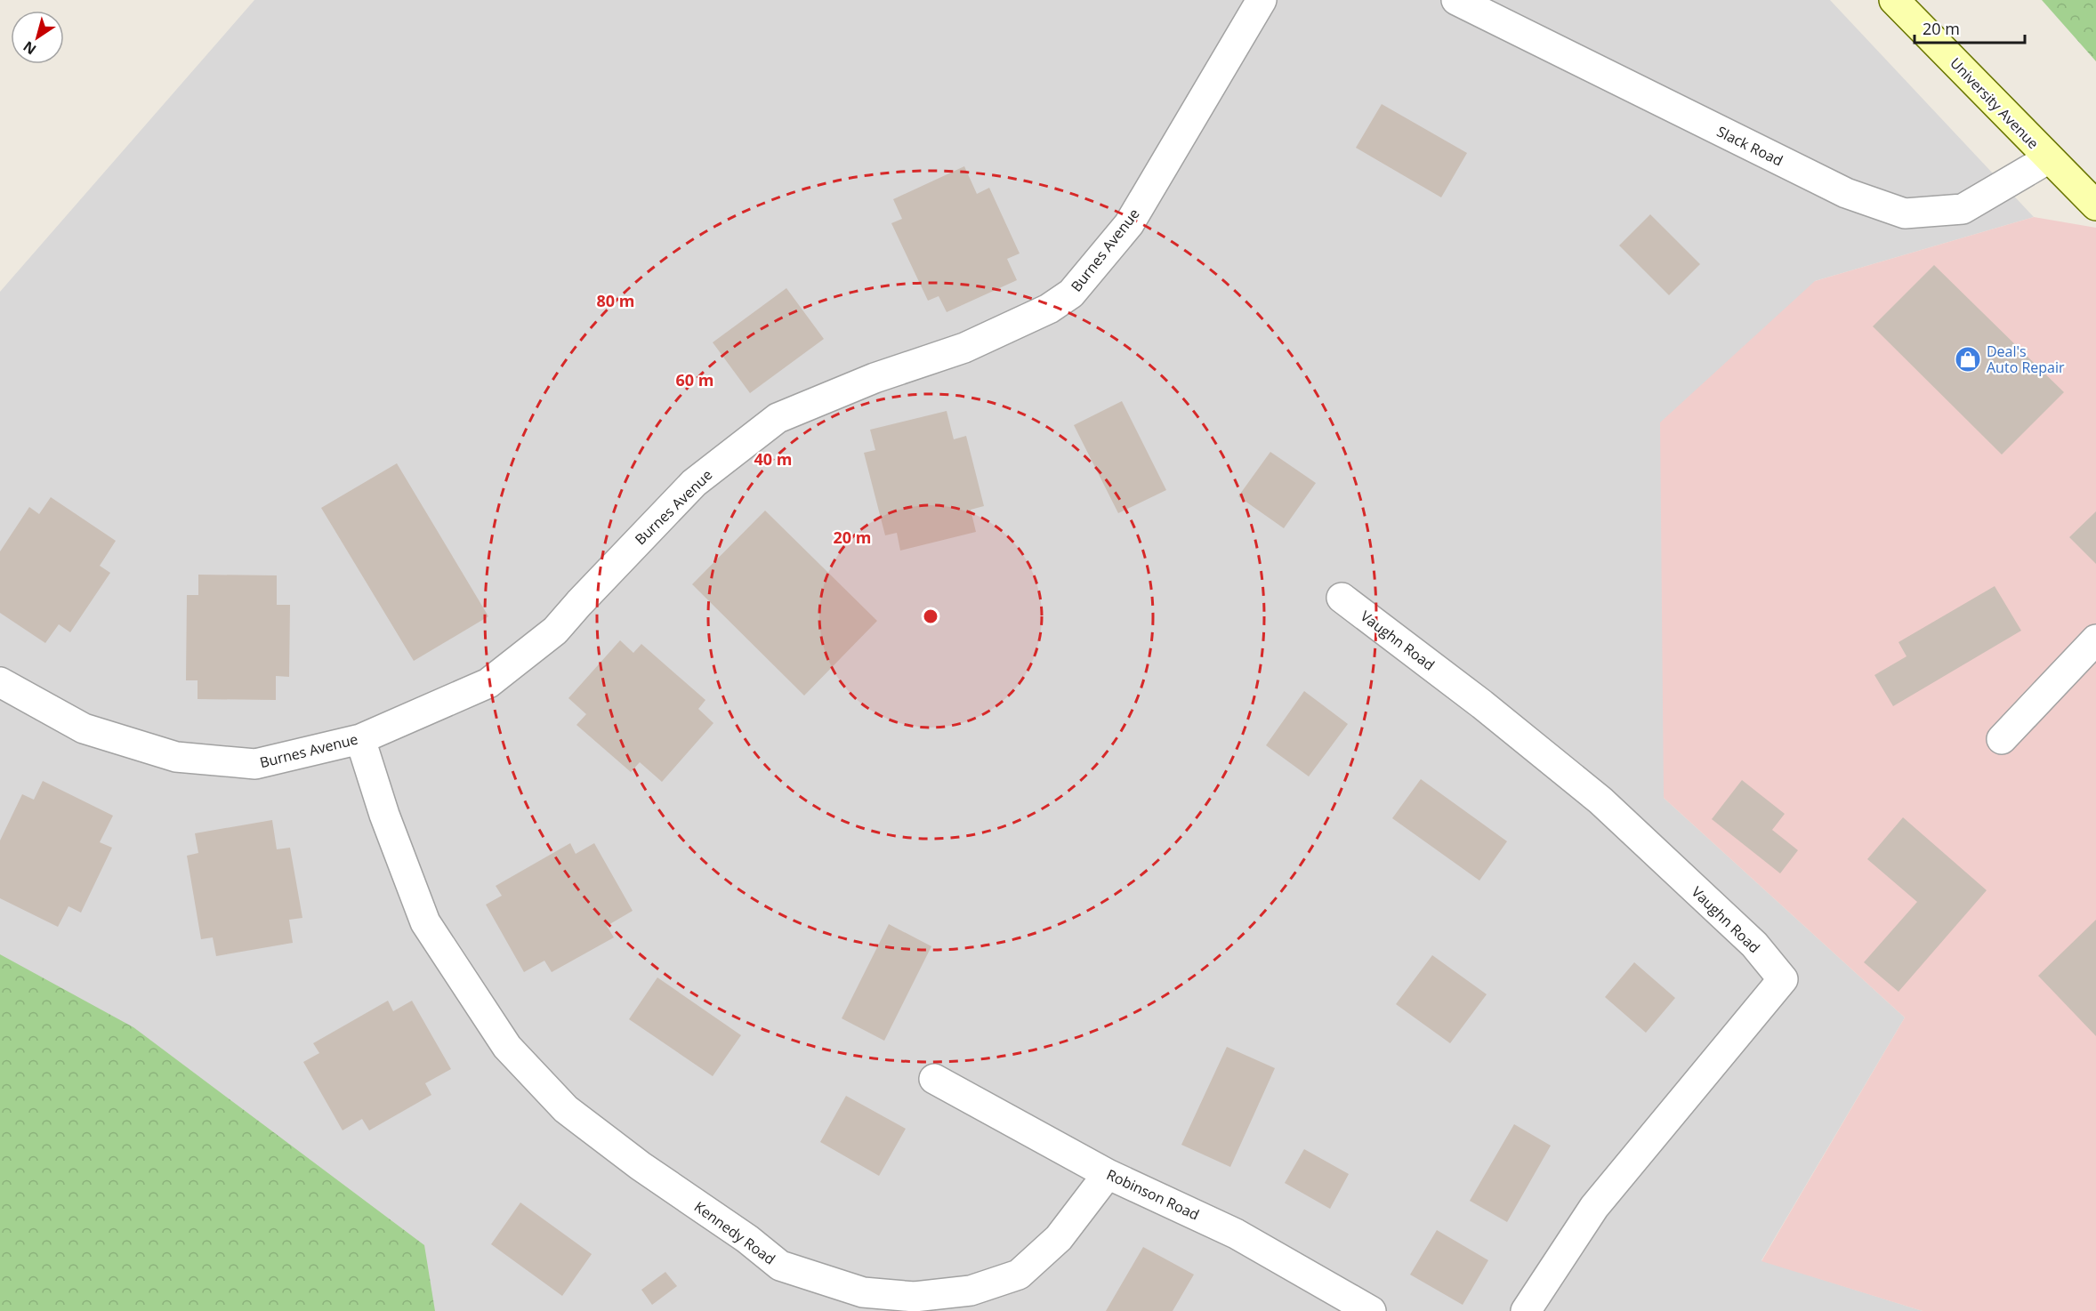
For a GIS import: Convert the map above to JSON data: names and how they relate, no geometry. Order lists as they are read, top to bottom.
{
  "streets": {
    "main road": ["University Avenue"],
    "street": [
      "Slack Road",
      "Burnes Avenue",
      "Vaughn Road",
      "Robinson Road",
      "Kennedy Road"
    ]
  },
  "crossings": [
    ["University Avenue", "Slack Road"],
    ["Burnes Avenue", "Kennedy Road"],
    ["Robinson Road", "Kennedy Road"]
  ],
  "places": {
    "shop": ["Deal's Auto Repair"]
  },
  "scale_bar": "20 m",
  "north": "bottom left",
  "rings": [
    "80 m",
    "60 m",
    "40 m",
    "20 m"
  ]
}
